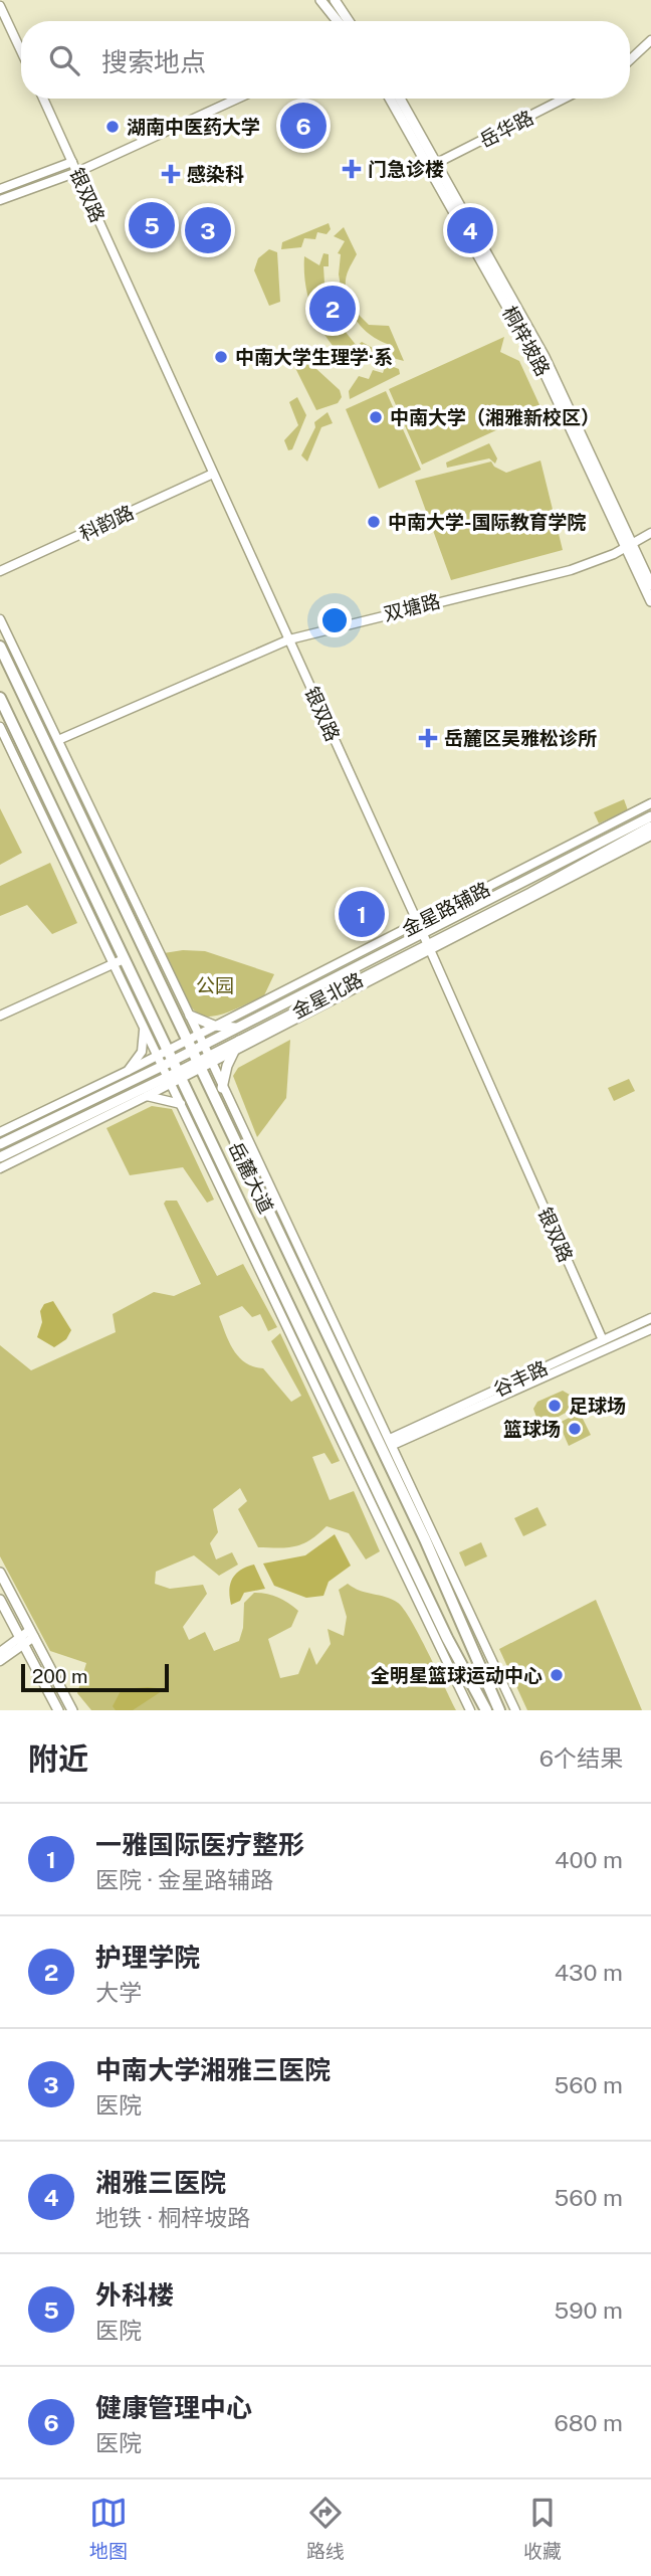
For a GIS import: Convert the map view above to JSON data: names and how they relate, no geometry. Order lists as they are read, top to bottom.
{
  "streets": {
    "highway": ["岳麓大道"],
    "main road": ["桐梓坡路", "金星北路"],
    "street": [
      "岳华路",
      "银双路",
      "科韵路",
      "双塘路",
      "金星路辅路",
      "谷丰路"
    ]
  },
  "crossings": [
    ["岳华路", "桐梓坡路"],
    ["银双路", "科韵路"],
    ["银双路", "双塘路"],
    ["银双路", "金星路辅路"],
    ["银双路", "金星北路"],
    ["银双路", "谷丰路"],
    ["桐梓坡路", "双塘路"],
    ["金星路辅路", "金星北路"],
    ["金星路辅路", "岳麓大道"],
    ["金星北路", "岳麓大道"]
  ],
  "parks": ["公园"],
  "places": {
    "other": [
      "湖南中医药大学",
      "中南大学生理学·系",
      "中南大学（湘雅新校区）",
      "中南大学-国际教育学院",
      "足球场",
      "篮球场",
      "全明星篮球运动中心"
    ],
    "health": ["门急诊楼", "感染科", "岳麓区吴雅松诊所"]
  },
  "scale_bar": "200 m",
  "page": {
    "search": "搜索地点",
    "pins": [
      "6",
      "5",
      "3",
      "4",
      "2",
      "1"
    ],
    "scale": "200 m",
    "heading": ["附近", "6个结果"],
    "list": [
      {
        "mark": "1",
        "name": "一雅国际医疗整形",
        "note": "医院 · 金星路辅路",
        "value": "400 m"
      },
      {
        "mark": "2",
        "name": "护理学院",
        "note": "大学",
        "value": "430 m"
      },
      {
        "mark": "3",
        "name": "中南大学湘雅三医院",
        "note": "医院",
        "value": "560 m"
      },
      {
        "mark": "4",
        "name": "湘雅三医院",
        "note": "地铁 · 桐梓坡路",
        "value": "560 m"
      },
      {
        "mark": "5",
        "name": "外科楼",
        "note": "医院",
        "value": "590 m"
      },
      {
        "mark": "6",
        "name": "健康管理中心",
        "note": "医院",
        "value": "680 m"
      }
    ],
    "nav": ["地图", "路线", "收藏"]
  }
}
